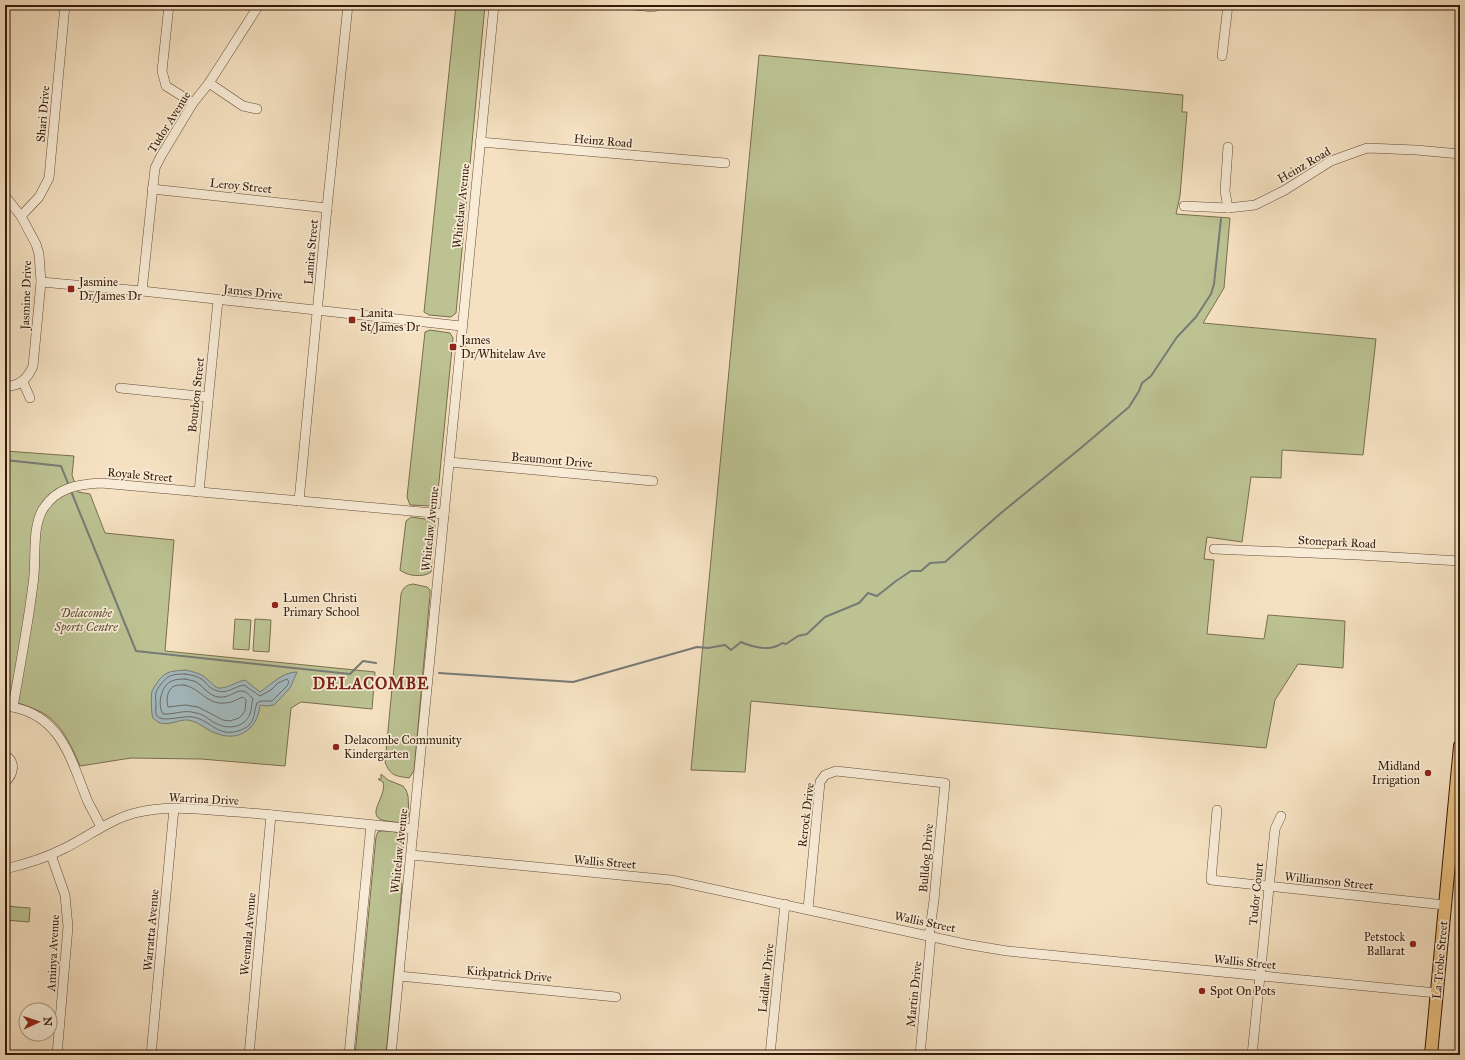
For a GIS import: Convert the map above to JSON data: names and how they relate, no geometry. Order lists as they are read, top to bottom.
{
  "streets": {
    "main road": ["La Trobe Street"],
    "street": [
      "Shari Drive",
      "Tudor Avenue",
      "Heinz Road",
      "Leroy Street",
      "Whitelaw Avenue",
      "Lanita Street",
      "James Drive",
      "Jasmine Drive",
      "Bourbon Street",
      "Beaumont Drive",
      "Royale Street",
      "Stonepark Road",
      "Warrina Drive",
      "Rerock Drive",
      "Bulldog Drive",
      "Wallis Street",
      "Williamson Street",
      "Tudor Court",
      "Warratta Avenue",
      "Weemala Avenue",
      "Aminya Avenue",
      "Kirkpatrick Drive",
      "Laidlaw Drive",
      "Martin Drive"
    ]
  },
  "crossings": [
    ["Shari Drive", "Jasmine Drive"],
    ["Tudor Avenue", "Leroy Street"],
    ["Tudor Avenue", "James Drive"],
    ["Heinz Road", "Whitelaw Avenue"],
    ["Leroy Street", "Lanita Street"],
    ["Whitelaw Avenue", "James Drive"],
    ["Whitelaw Avenue", "Beaumont Drive"],
    ["Whitelaw Avenue", "Royale Street"],
    ["Whitelaw Avenue", "Warrina Drive"],
    ["Whitelaw Avenue", "Wallis Street"],
    ["Whitelaw Avenue", "Kirkpatrick Drive"],
    ["Lanita Street", "James Drive"],
    ["Lanita Street", "Royale Street"],
    ["James Drive", "Jasmine Drive"],
    ["James Drive", "Bourbon Street"],
    ["Bourbon Street", "Royale Street"],
    ["Warrina Drive", "Warratta Avenue"],
    ["Warrina Drive", "Weemala Avenue"],
    ["Warrina Drive", "Aminya Avenue"],
    ["Rerock Drive", "Bulldog Drive"],
    ["Rerock Drive", "Wallis Street"],
    ["Bulldog Drive", "Wallis Street"],
    ["Bulldog Drive", "Martin Drive"],
    ["Wallis Street", "Tudor Court"],
    ["Wallis Street", "La Trobe Street"],
    ["Wallis Street", "Laidlaw Drive"],
    ["Wallis Street", "Martin Drive"],
    ["Williamson Street", "Tudor Court"],
    ["Williamson Street", "La Trobe Street"]
  ],
  "districts": ["DELACOMBE"],
  "parks": ["Delacombe Sports Centre"],
  "places": {
    "transit": ["Jasmine Dr/James Dr", "Lanita St/James Dr", "James Dr/Whitelaw Ave"],
    "other": [
      "Lumen Christi Primary School",
      "Delacombe Community Kindergarten",
      "Midland Irrigation",
      "Petstock Ballarat",
      "Spot On Pots"
    ]
  },
  "north": "right"
}
